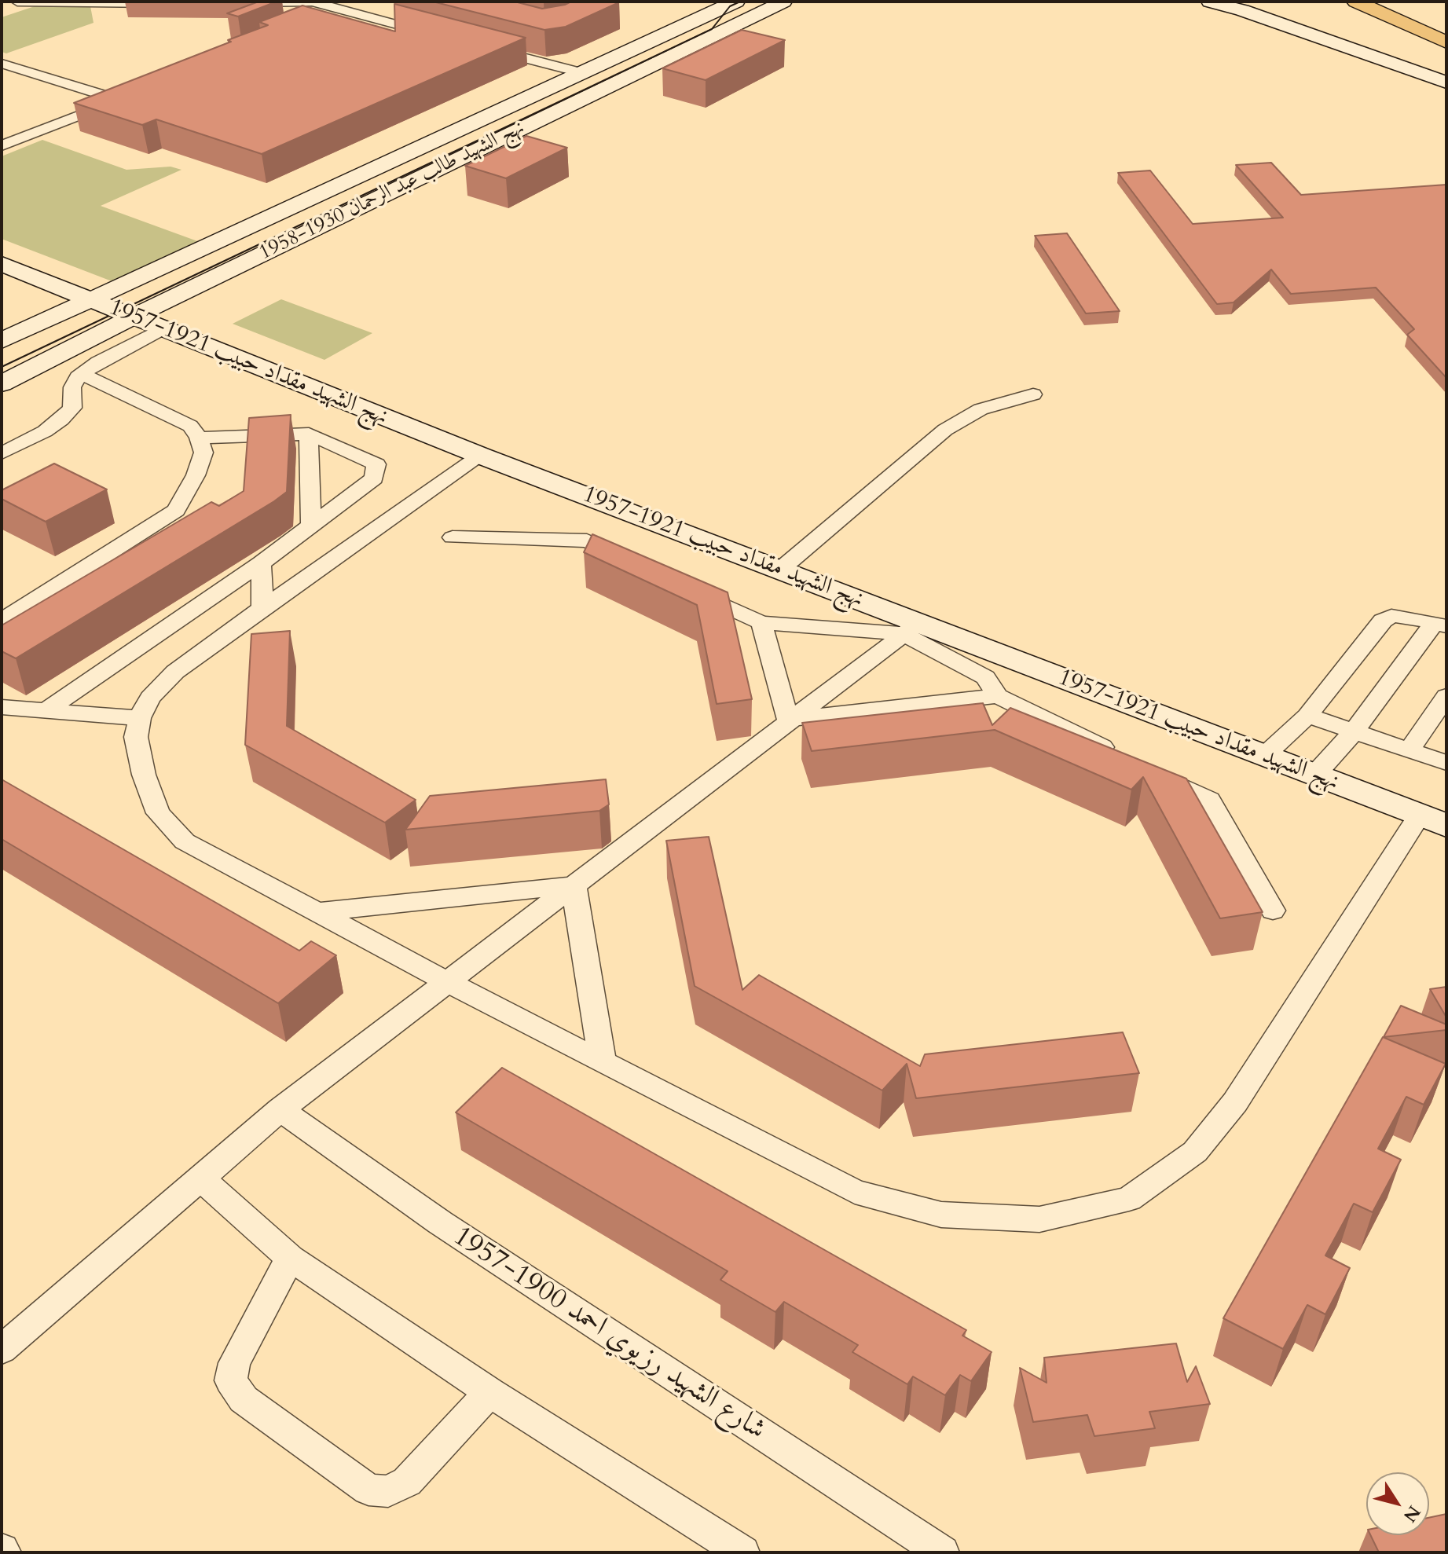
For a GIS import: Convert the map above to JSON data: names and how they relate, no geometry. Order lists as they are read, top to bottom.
{
  "streets": {
    "main road": ["نهج الشهيد طالب عبد الرحمان 1930-1958", "نهج الشهيد مقداد حبيب 1921-1957"],
    "street": ["شارع الشهيد رزيوي احمد 1900-1957"]
  },
  "crossings": [
    ["نهج الشهيد طالب عبد الرحمان 1930-1958", "نهج الشهيد مقداد حبيب 1921-1957"]
  ],
  "north": "bottom right"
}
